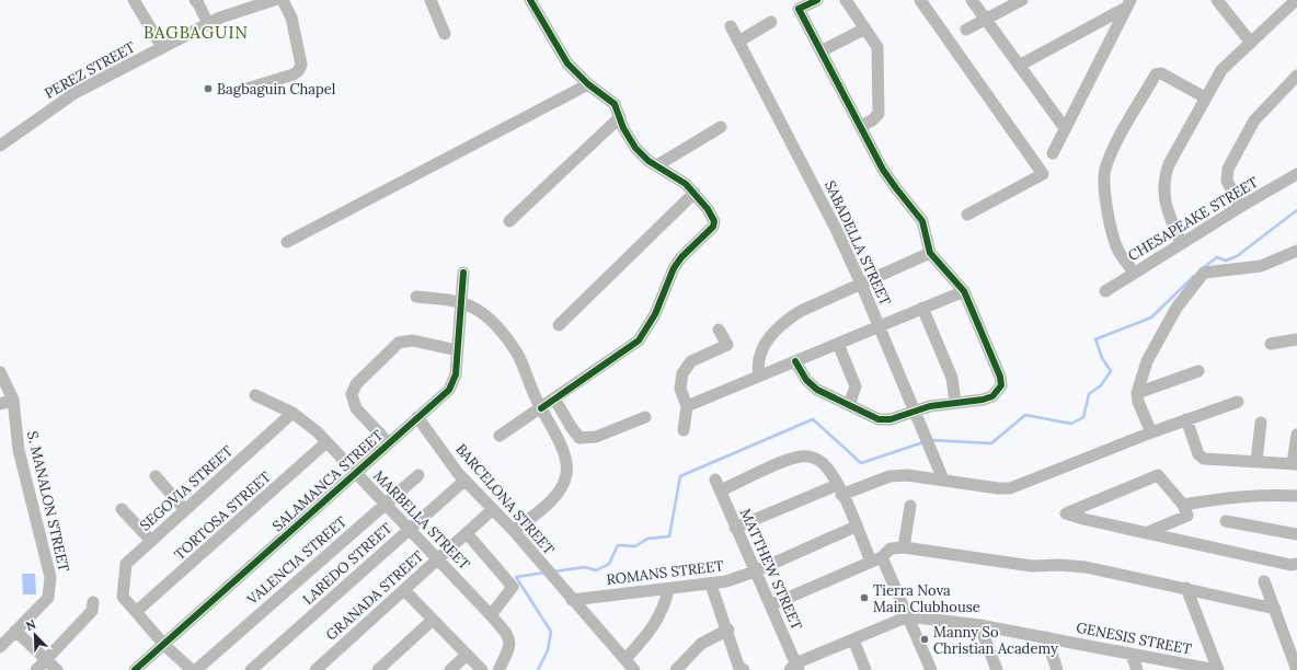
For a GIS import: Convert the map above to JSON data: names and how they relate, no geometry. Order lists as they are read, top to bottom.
{
  "streets": {
    "street": [
      "PEREZ STREET",
      "CHESAPEAKE STREET",
      "SABADELLA STREET",
      "SALAMANCA STREET",
      "SEGOVIA STREET",
      "BARCELONA STREET",
      "S. MANALON STREET",
      "TORTOSA STREET",
      "MARBELLA STREET",
      "VALENCIA STREET",
      "LAREDO STREET",
      "MATTHEW STREET",
      "ROMANS STREET",
      "GRANADA STREET",
      "GENESIS STREET"
    ]
  },
  "crossings": [
    ["SALAMANCA STREET", "BARCELONA STREET"],
    ["SALAMANCA STREET", "MARBELLA STREET"],
    ["SEGOVIA STREET", "TORTOSA STREET"],
    ["SEGOVIA STREET", "MARBELLA STREET"],
    ["BARCELONA STREET", "LAREDO STREET"],
    ["BARCELONA STREET", "ROMANS STREET"],
    ["BARCELONA STREET", "GRANADA STREET"],
    ["TORTOSA STREET", "MARBELLA STREET"],
    ["MARBELLA STREET", "VALENCIA STREET"],
    ["MARBELLA STREET", "LAREDO STREET"],
    ["MARBELLA STREET", "GRANADA STREET"],
    ["MATTHEW STREET", "ROMANS STREET"]
  ],
  "districts": ["BAGBAGUIN"],
  "places": ["Bagbaguin Chapel", "Tierra Nova Main Clubhouse", "Manny So Christian Academy"],
  "north": "top left"
}
